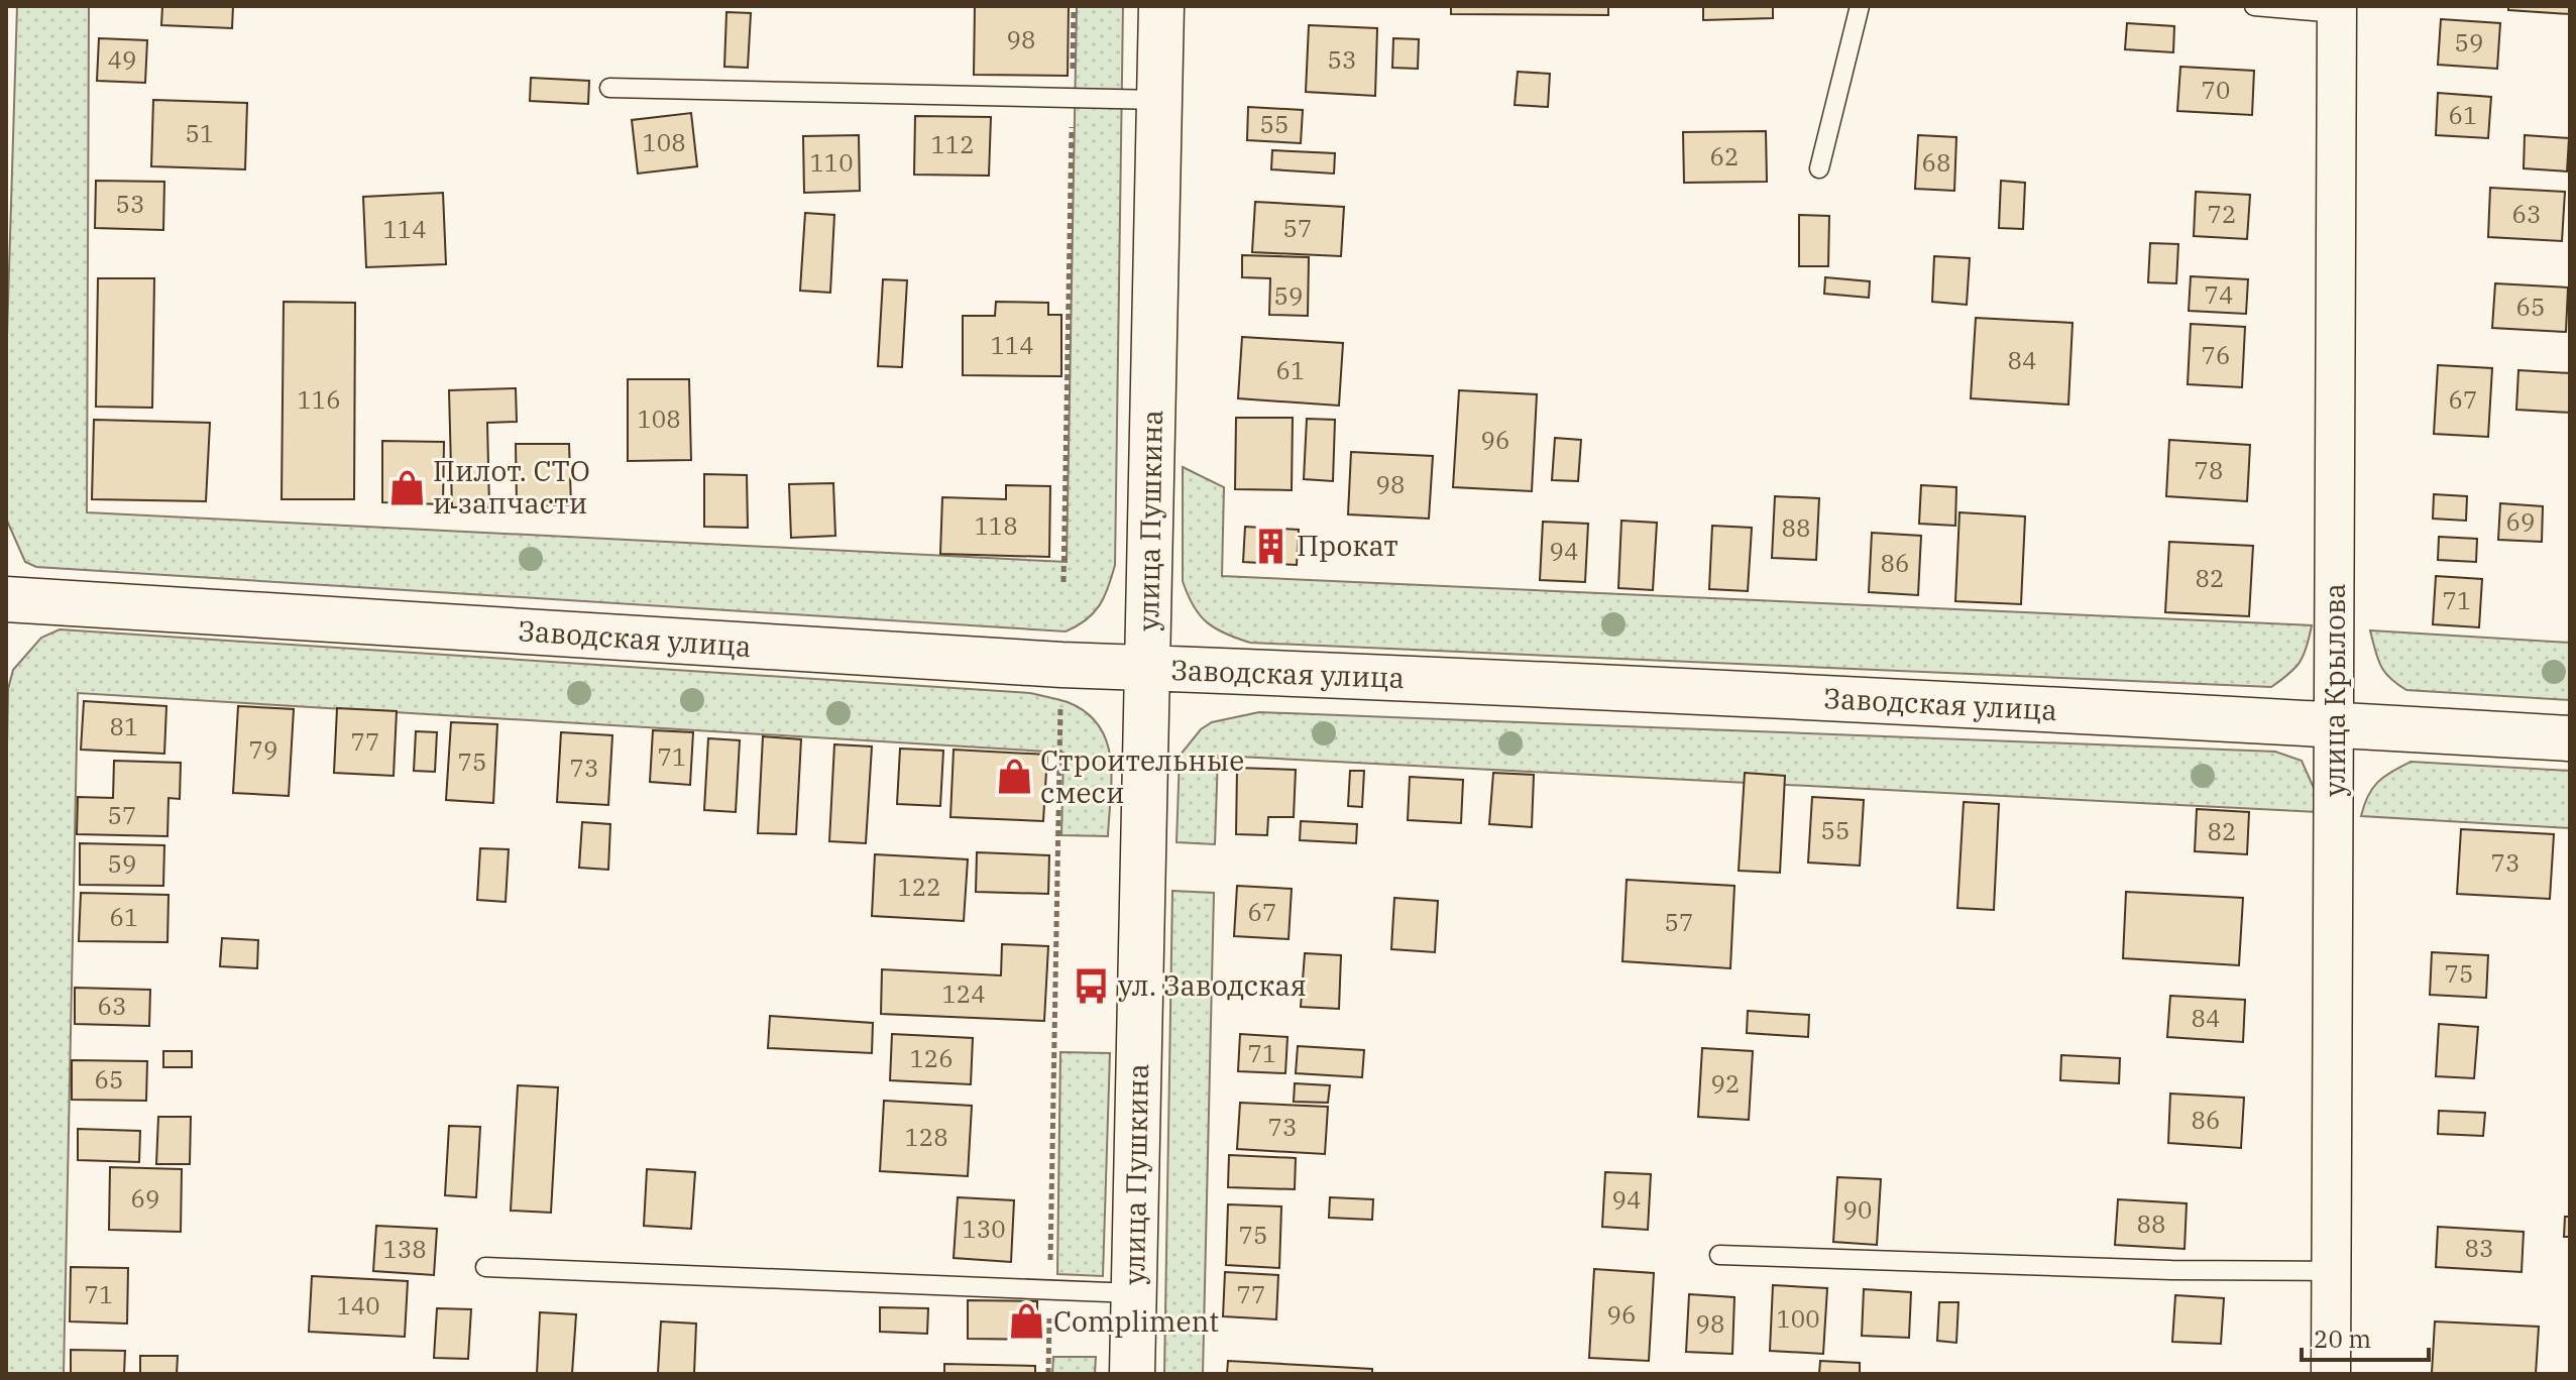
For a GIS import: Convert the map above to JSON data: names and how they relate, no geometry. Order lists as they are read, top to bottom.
{
  "streets": {
    "main road": ["улица Пушкина", "Заводская улица"],
    "street": ["улица Крылова"]
  },
  "crossings": [
    ["улица Пушкина", "Заводская улица"],
    ["Заводская улица", "улица Крылова"]
  ],
  "places": {
    "shop": ["Пилот. СТО и запчасти", "Строительные смеси", "Compliment"],
    "building": ["Прокат"],
    "bus stop": ["ул. Заводская"]
  },
  "house_numbers": [
    "98",
    "59",
    "49",
    "53",
    "70",
    "61",
    "55",
    "51",
    "108",
    "112",
    "62",
    "110",
    "68",
    "53",
    "72",
    "63",
    "57",
    "114",
    "74",
    "59",
    "65",
    "114",
    "76",
    "84",
    "61",
    "116",
    "67",
    "108",
    "96",
    "78",
    "98",
    "69",
    "118",
    "88",
    "94",
    "86",
    "82",
    "71",
    "81",
    "77",
    "79",
    "71",
    "75",
    "73",
    "57",
    "55",
    "82",
    "73",
    "59",
    "122",
    "67",
    "61",
    "57",
    "75",
    "124",
    "63",
    "84",
    "71",
    "126",
    "65",
    "92",
    "86",
    "73",
    "128",
    "69",
    "94",
    "90",
    "88",
    "130",
    "75",
    "83",
    "138",
    "71",
    "77",
    "140",
    "96",
    "100",
    "98"
  ],
  "scale_bar": "20 m"
}
